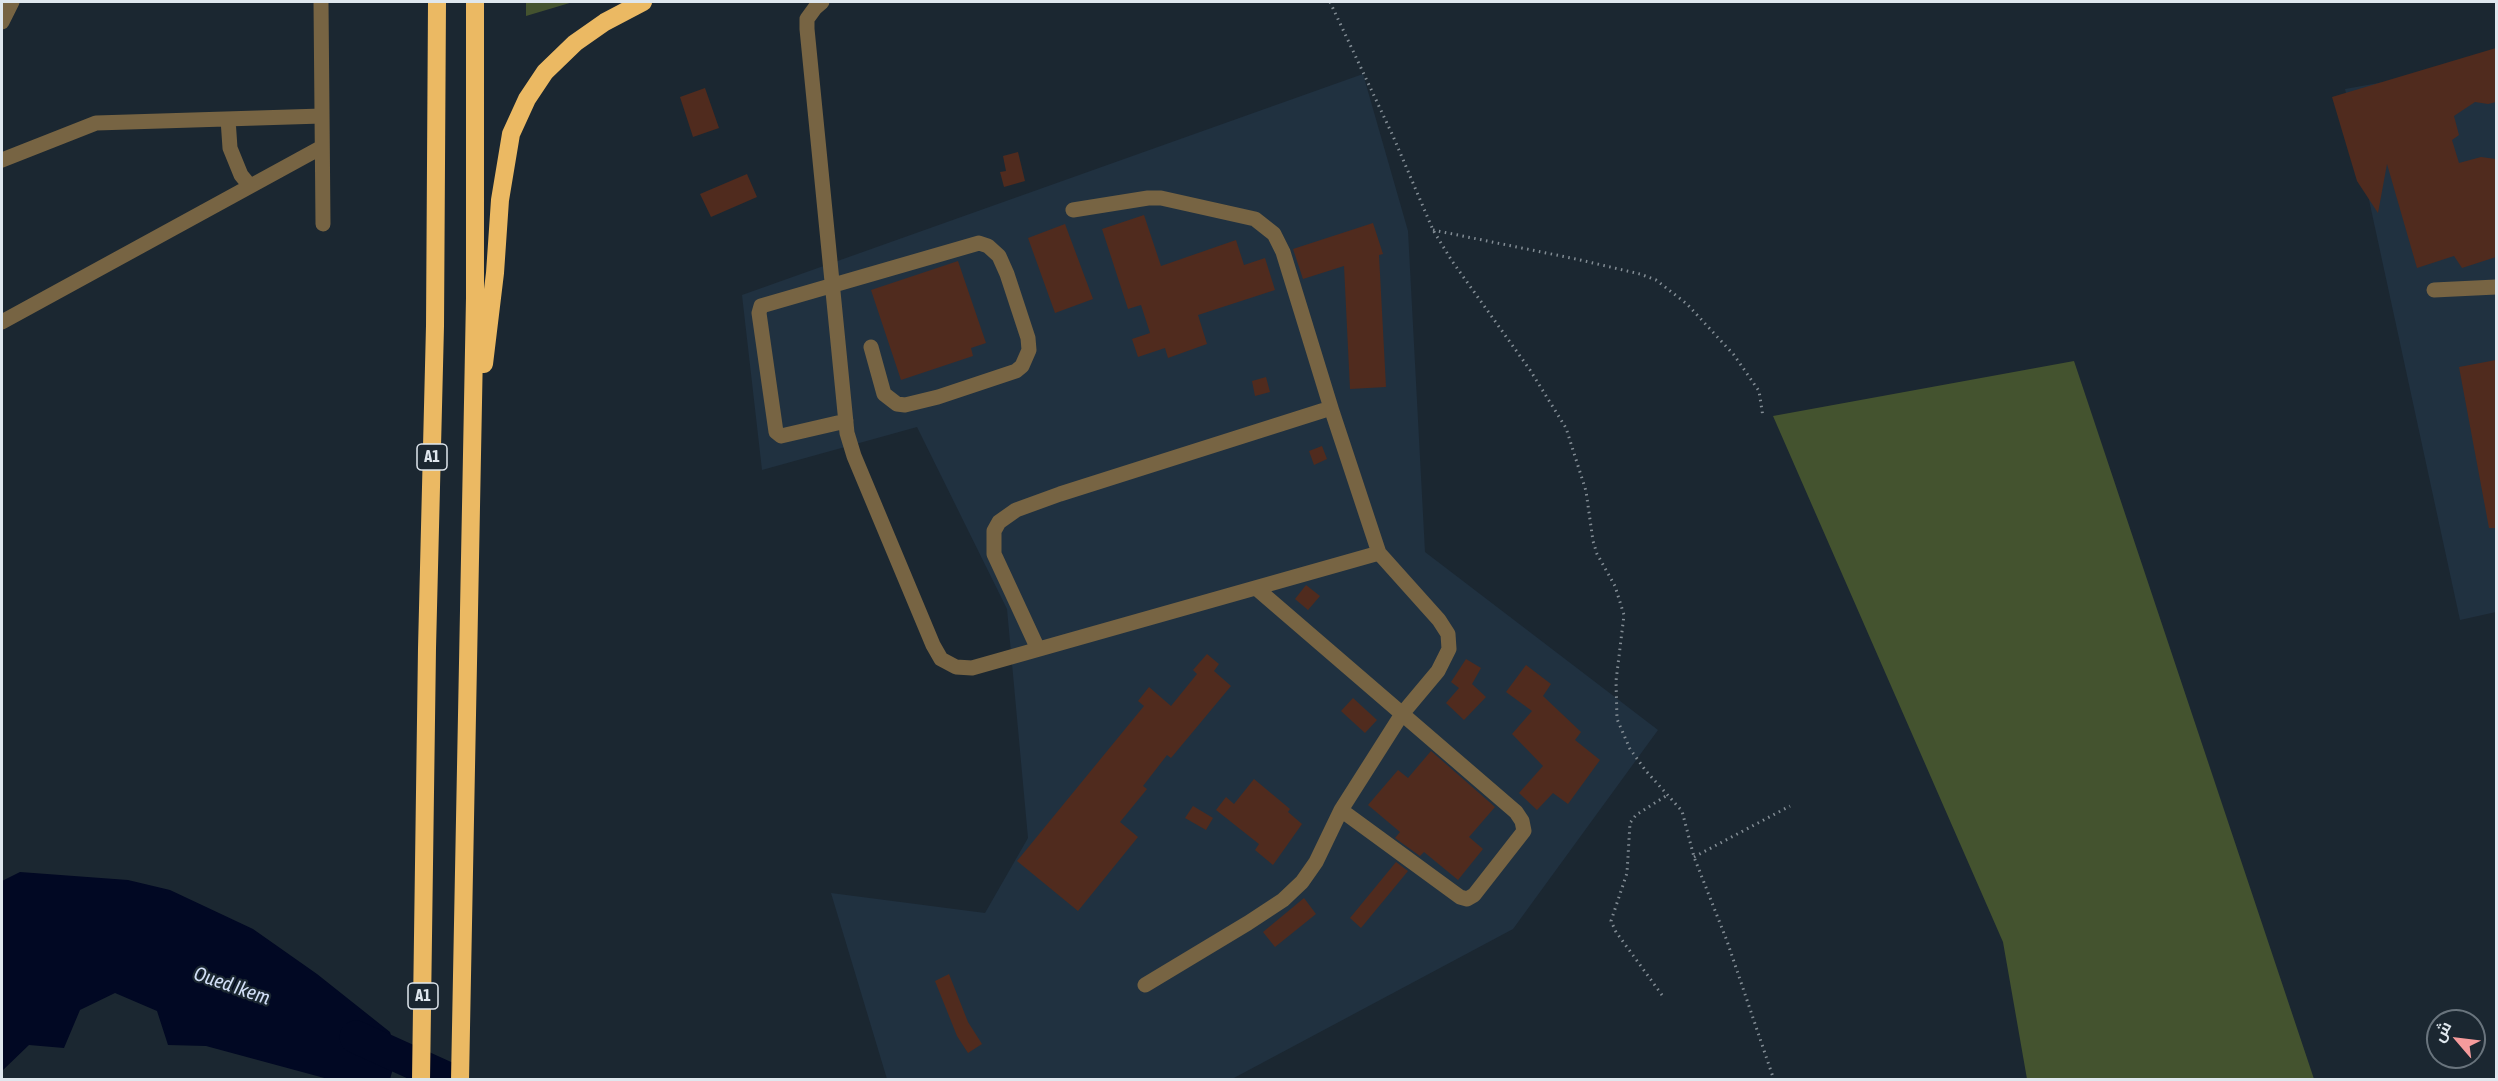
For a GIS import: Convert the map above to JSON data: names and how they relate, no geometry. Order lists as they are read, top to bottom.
{
  "streets": {
    "highway": ["A1"]
  },
  "water": ["Oued Ikem"],
  "north": "top left"
}
